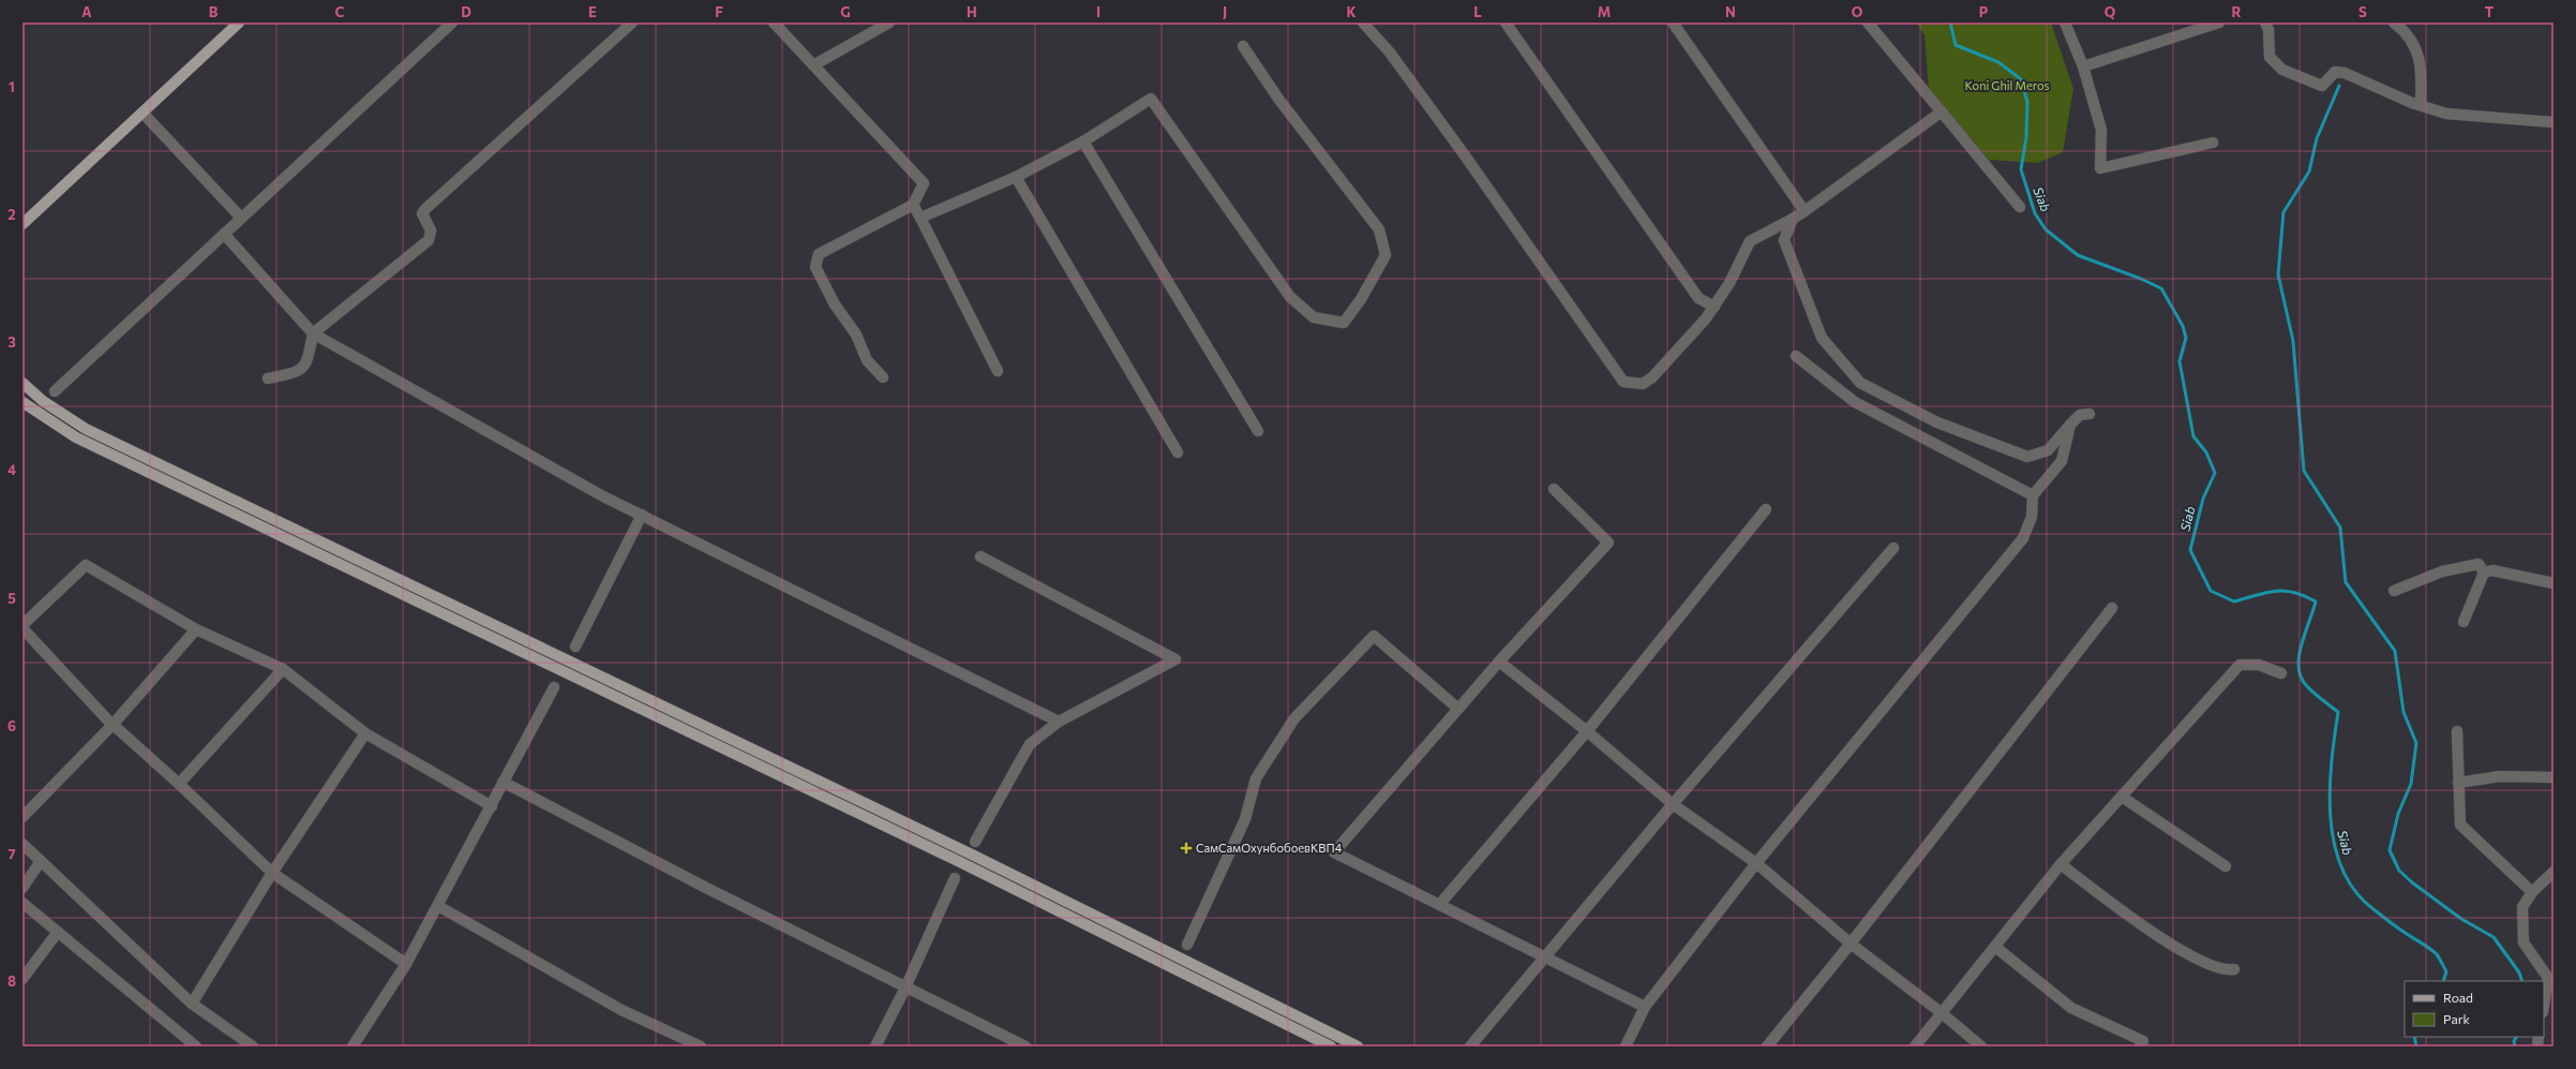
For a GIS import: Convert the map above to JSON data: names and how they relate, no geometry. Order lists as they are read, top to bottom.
{
  "water": ["Siab"],
  "parks": ["Koni Ghil Meros"],
  "places": {
    "health": ["СамСамОхунбобоевКВП4"]
  },
  "legend": ["Road", "Park"],
  "grid": {
    "columns": [
      "A",
      "B",
      "C",
      "D",
      "E",
      "F",
      "G",
      "H",
      "I",
      "J",
      "K",
      "L",
      "M",
      "N",
      "O",
      "P",
      "Q",
      "R",
      "S",
      "T"
    ],
    "rows": [
      "1",
      "2",
      "3",
      "4",
      "5",
      "6",
      "7",
      "8"
    ]
  }
}
